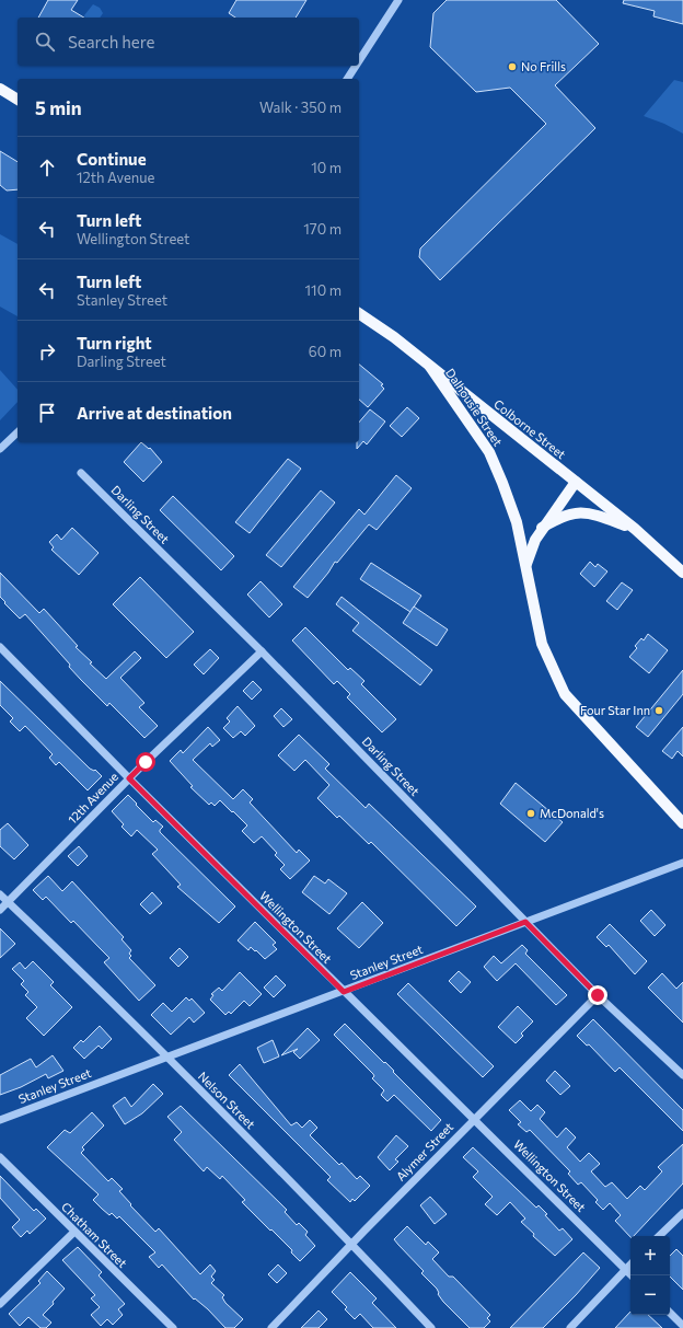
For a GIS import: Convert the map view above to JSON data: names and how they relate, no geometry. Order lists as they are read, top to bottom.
{
  "streets": {
    "main road": ["Dalhousie Street", "Colborne Street"],
    "street": [
      "Darling Street",
      "12th Avenue",
      "Wellington Street",
      "Stanley Street",
      "Nelson Street",
      "Alymer Street",
      "Chatham Street"
    ]
  },
  "crossings": [
    ["Dalhousie Street", "Colborne Street"],
    ["Darling Street", "12th Avenue"],
    ["Darling Street", "Stanley Street"],
    ["Darling Street", "Alymer Street"],
    ["12th Avenue", "Wellington Street"],
    ["12th Avenue", "Nelson Street"],
    ["Wellington Street", "Stanley Street"],
    ["Wellington Street", "Alymer Street"],
    ["Stanley Street", "Nelson Street"],
    ["Nelson Street", "Alymer Street"]
  ],
  "places": ["No Frills", "Four Star Inn", "McDonald's"],
  "page": {
    "search": "Search here",
    "heading": ["5 min", "Walk · 350 m"],
    "list": [
      ["Continue", "12th Avenue", "10 m"],
      ["Turn left", "Wellington Street", "170 m"],
      ["Turn left", "Stanley Street", "110 m"],
      ["Turn right", "Darling Street", "60 m"],
      "Arrive at destination"
    ],
    "map_buttons": ["+", "−"]
  }
}
